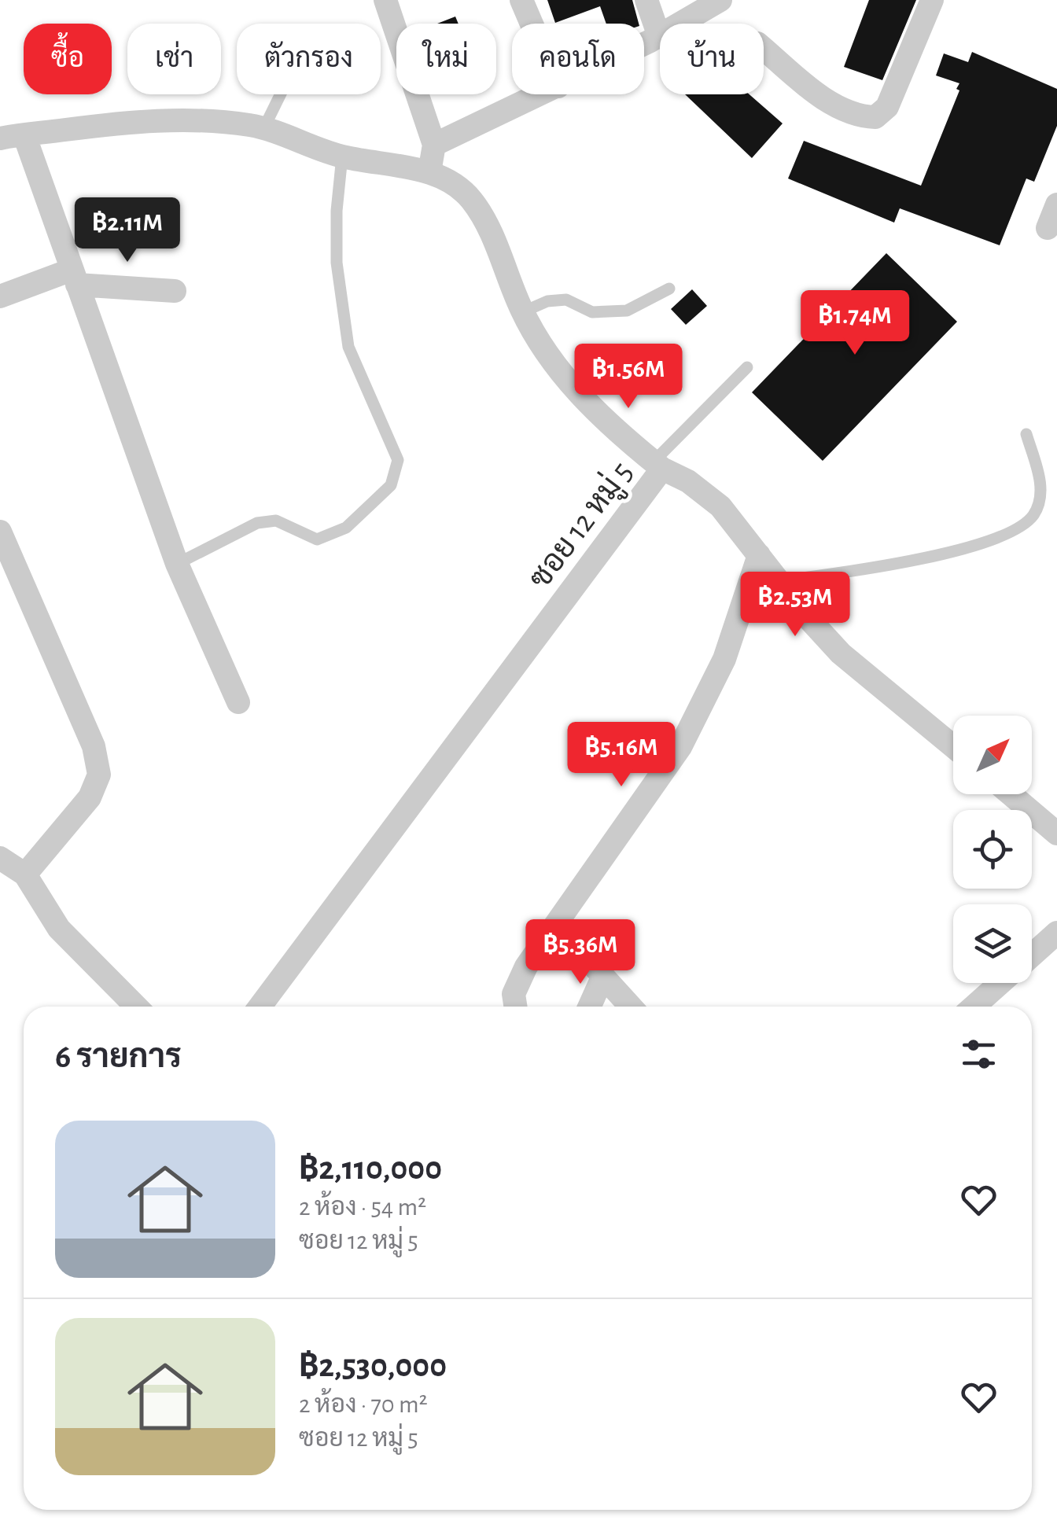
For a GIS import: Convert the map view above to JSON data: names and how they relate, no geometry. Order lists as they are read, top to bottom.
{
  "streets": {
    "street": ["ซอย 12 หมู่ 5"]
  },
  "north": "top right",
  "page": {
    "chip": [
      "ซื้อ",
      "เช่า",
      "ตัวกรอง",
      "ใหม่",
      "คอนโด",
      "บ้าน"
    ],
    "price": [
      "฿2.11M",
      "฿1.74M",
      "฿1.56M",
      "฿2.53M",
      "฿5.16M",
      "฿5.36M"
    ],
    "heading": "6 รายการ",
    "list": [
      {
        "name": "฿2,110,000",
        "note": "2 ห้อง · 54 m² · ซอย 12 หมู่ 5"
      },
      {
        "name": "฿2,530,000",
        "note": "2 ห้อง · 70 m² · ซอย 12 หมู่ 5"
      }
    ]
  }
}
